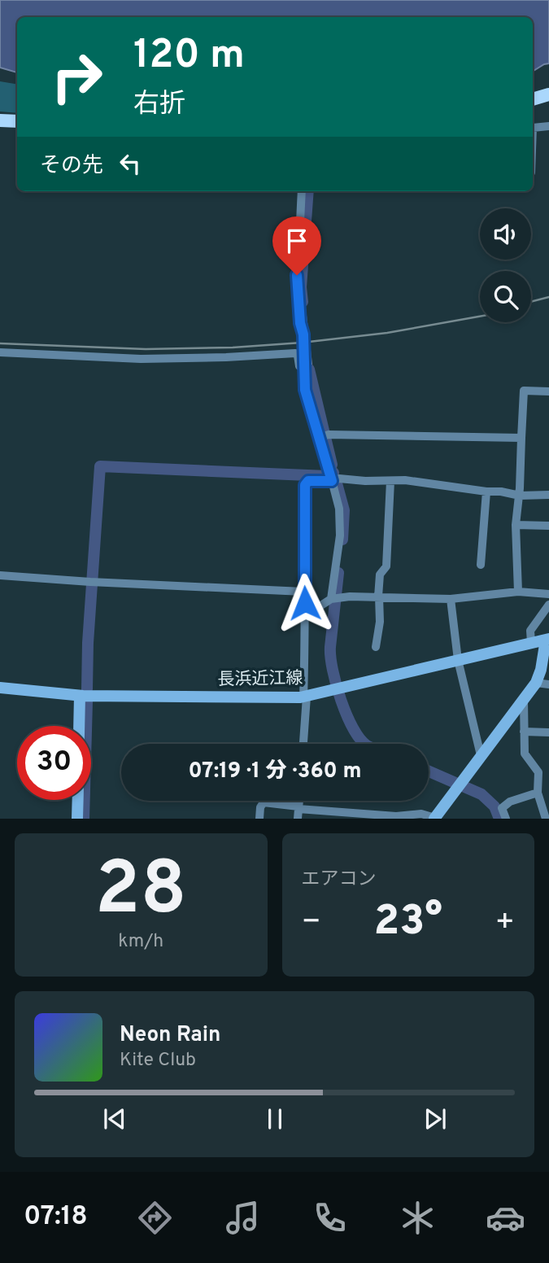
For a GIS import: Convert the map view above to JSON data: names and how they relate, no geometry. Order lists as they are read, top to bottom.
{
  "streets": {
    "main road": ["長浜近江線"]
  },
  "page": {
    "turn": ["120 m", "右折"],
    "then": "その先",
    "limit": "30",
    "trip": "07:19 · 1 分 · 360 m",
    "tile": [
      ["28", "km/h"],
      "エアコン"
    ],
    "heat": ["−", "23°", "+"],
    "song": ["Neon Rain", "Kite Club"],
    "tabs": "07:18"
  }
}
